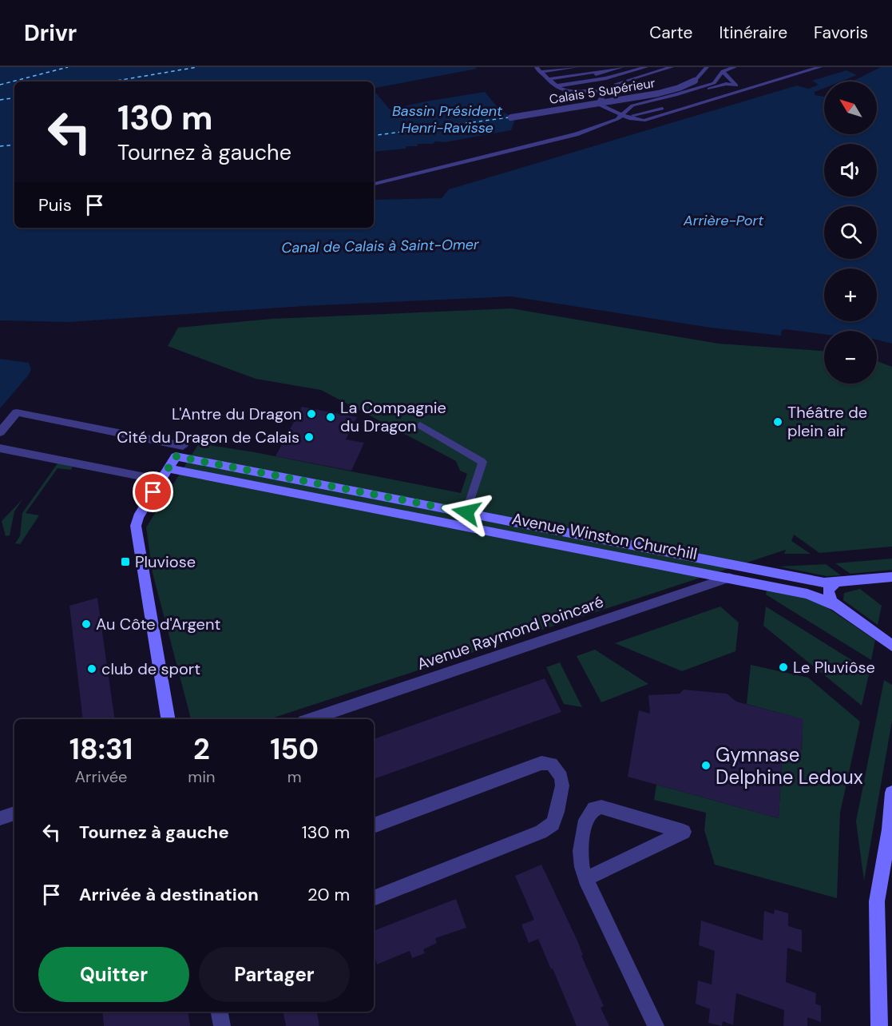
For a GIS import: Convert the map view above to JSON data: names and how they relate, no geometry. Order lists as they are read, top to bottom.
{
  "streets": {
    "street": ["Avenue Winston Churchill", "Avenue Raymond Poincaré"],
    "lane": ["Calais 5 Supérieur"]
  },
  "crossings": [
    ["Avenue Winston Churchill", "Avenue Raymond Poincaré"]
  ],
  "water": ["Bassin Président Henri-Ravisse", "Arrière-Port", "Canal de Calais à Saint-Omer"],
  "places": {
    "other": [
      "L'Antre du Dragon",
      "La Compagnie du Dragon",
      "Théâtre de plein air",
      "Cité du Dragon de Calais",
      "Au Côte d'Argent",
      "Le Pluviôse",
      "club de sport",
      "Gymnase Delphine Ledoux"
    ],
    "transit": ["Pluviose"]
  },
  "north": "top left",
  "page": {
    "header": "Drivr",
    "nav": ["Carte", "Itinéraire", "Favoris"],
    "map_buttons": ["+", "−"],
    "turn": ["130 m", "Tournez à gauche"],
    "then": "Puis",
    "eta": [
      "18:31",
      "Arrivée",
      "2",
      "min",
      "150",
      "m"
    ],
    "list": [
      {
        "name": "Tournez à gauche",
        "value": "130 m"
      },
      {
        "name": "Arrivée à destination",
        "value": "20 m"
      }
    ],
    "buttons": ["Quitter", "Partager"]
  }
}
